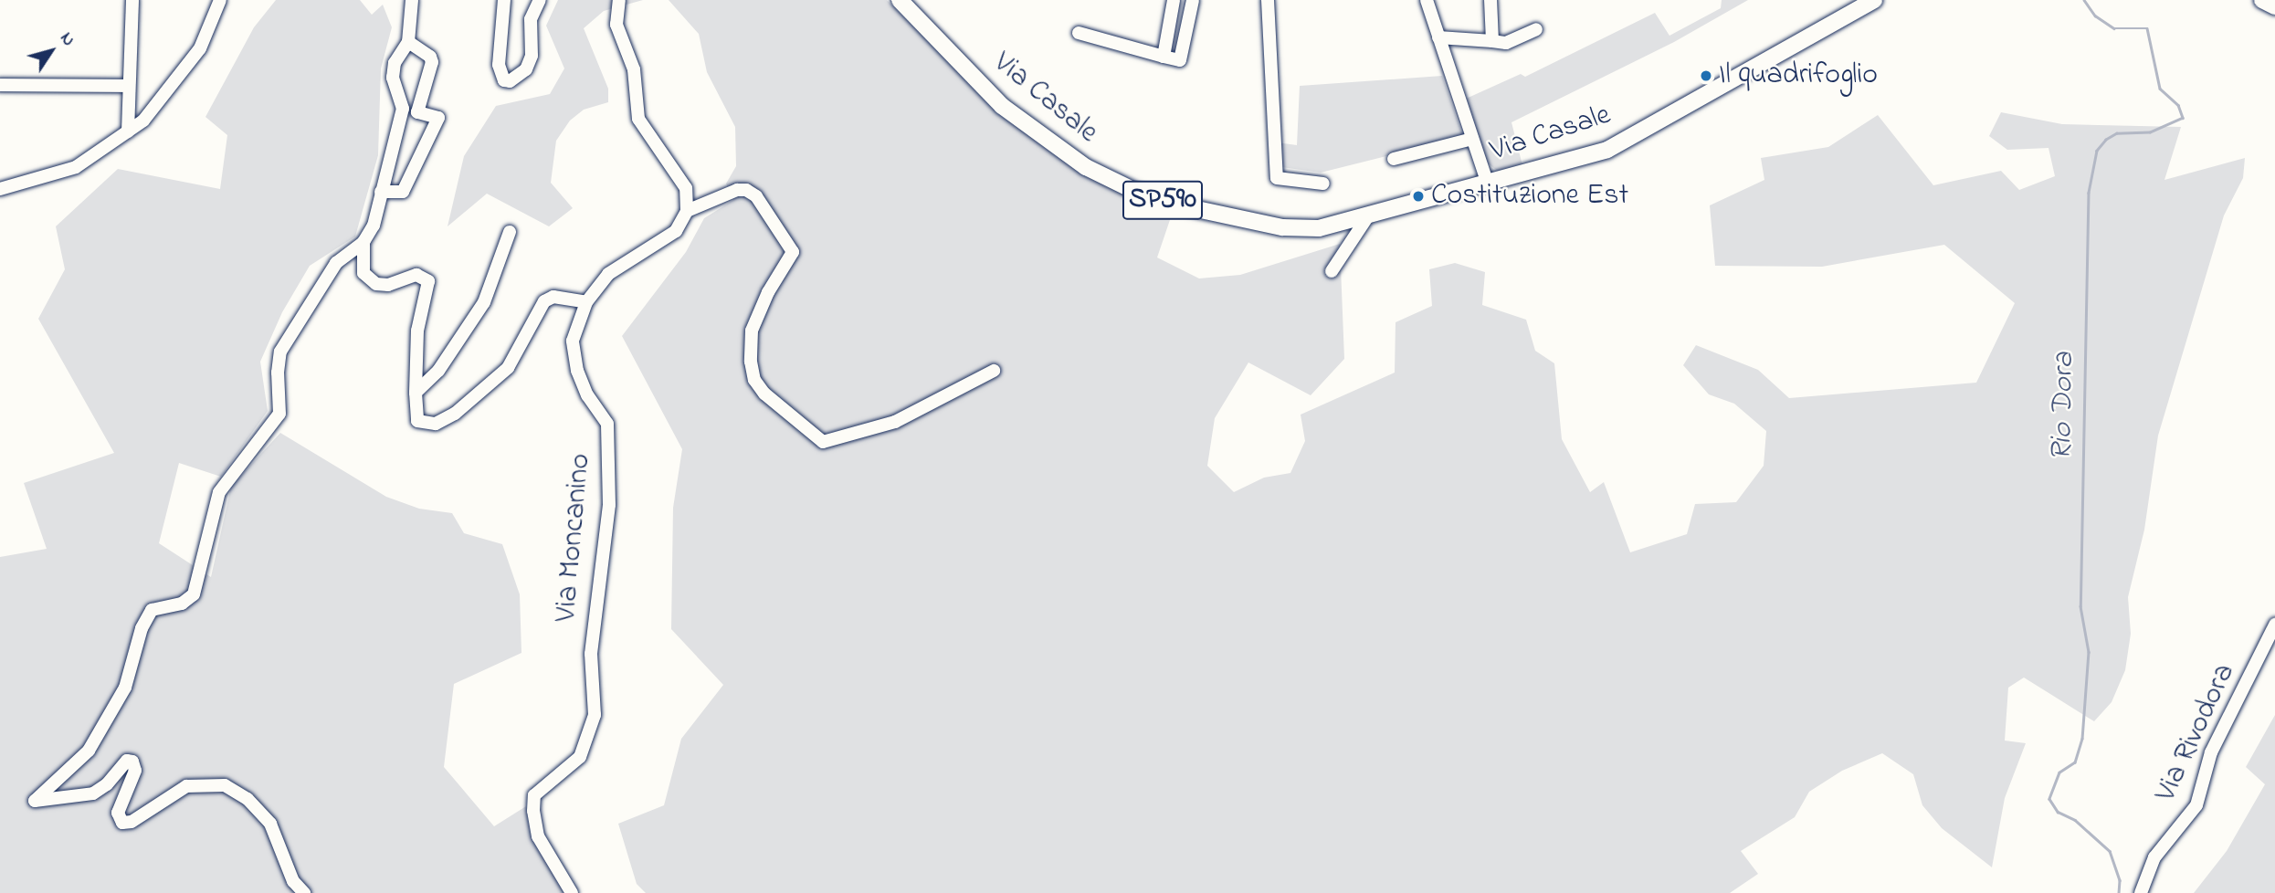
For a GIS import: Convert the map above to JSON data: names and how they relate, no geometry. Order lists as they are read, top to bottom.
{
  "streets": {
    "main road": ["Via Casale", "SP590"],
    "street": ["Via Moncanino", "Via Rivodora"]
  },
  "water": ["Rio Dora"],
  "places": ["Il quadrifoglio", "Costituzione Est"],
  "north": "top right"
}
